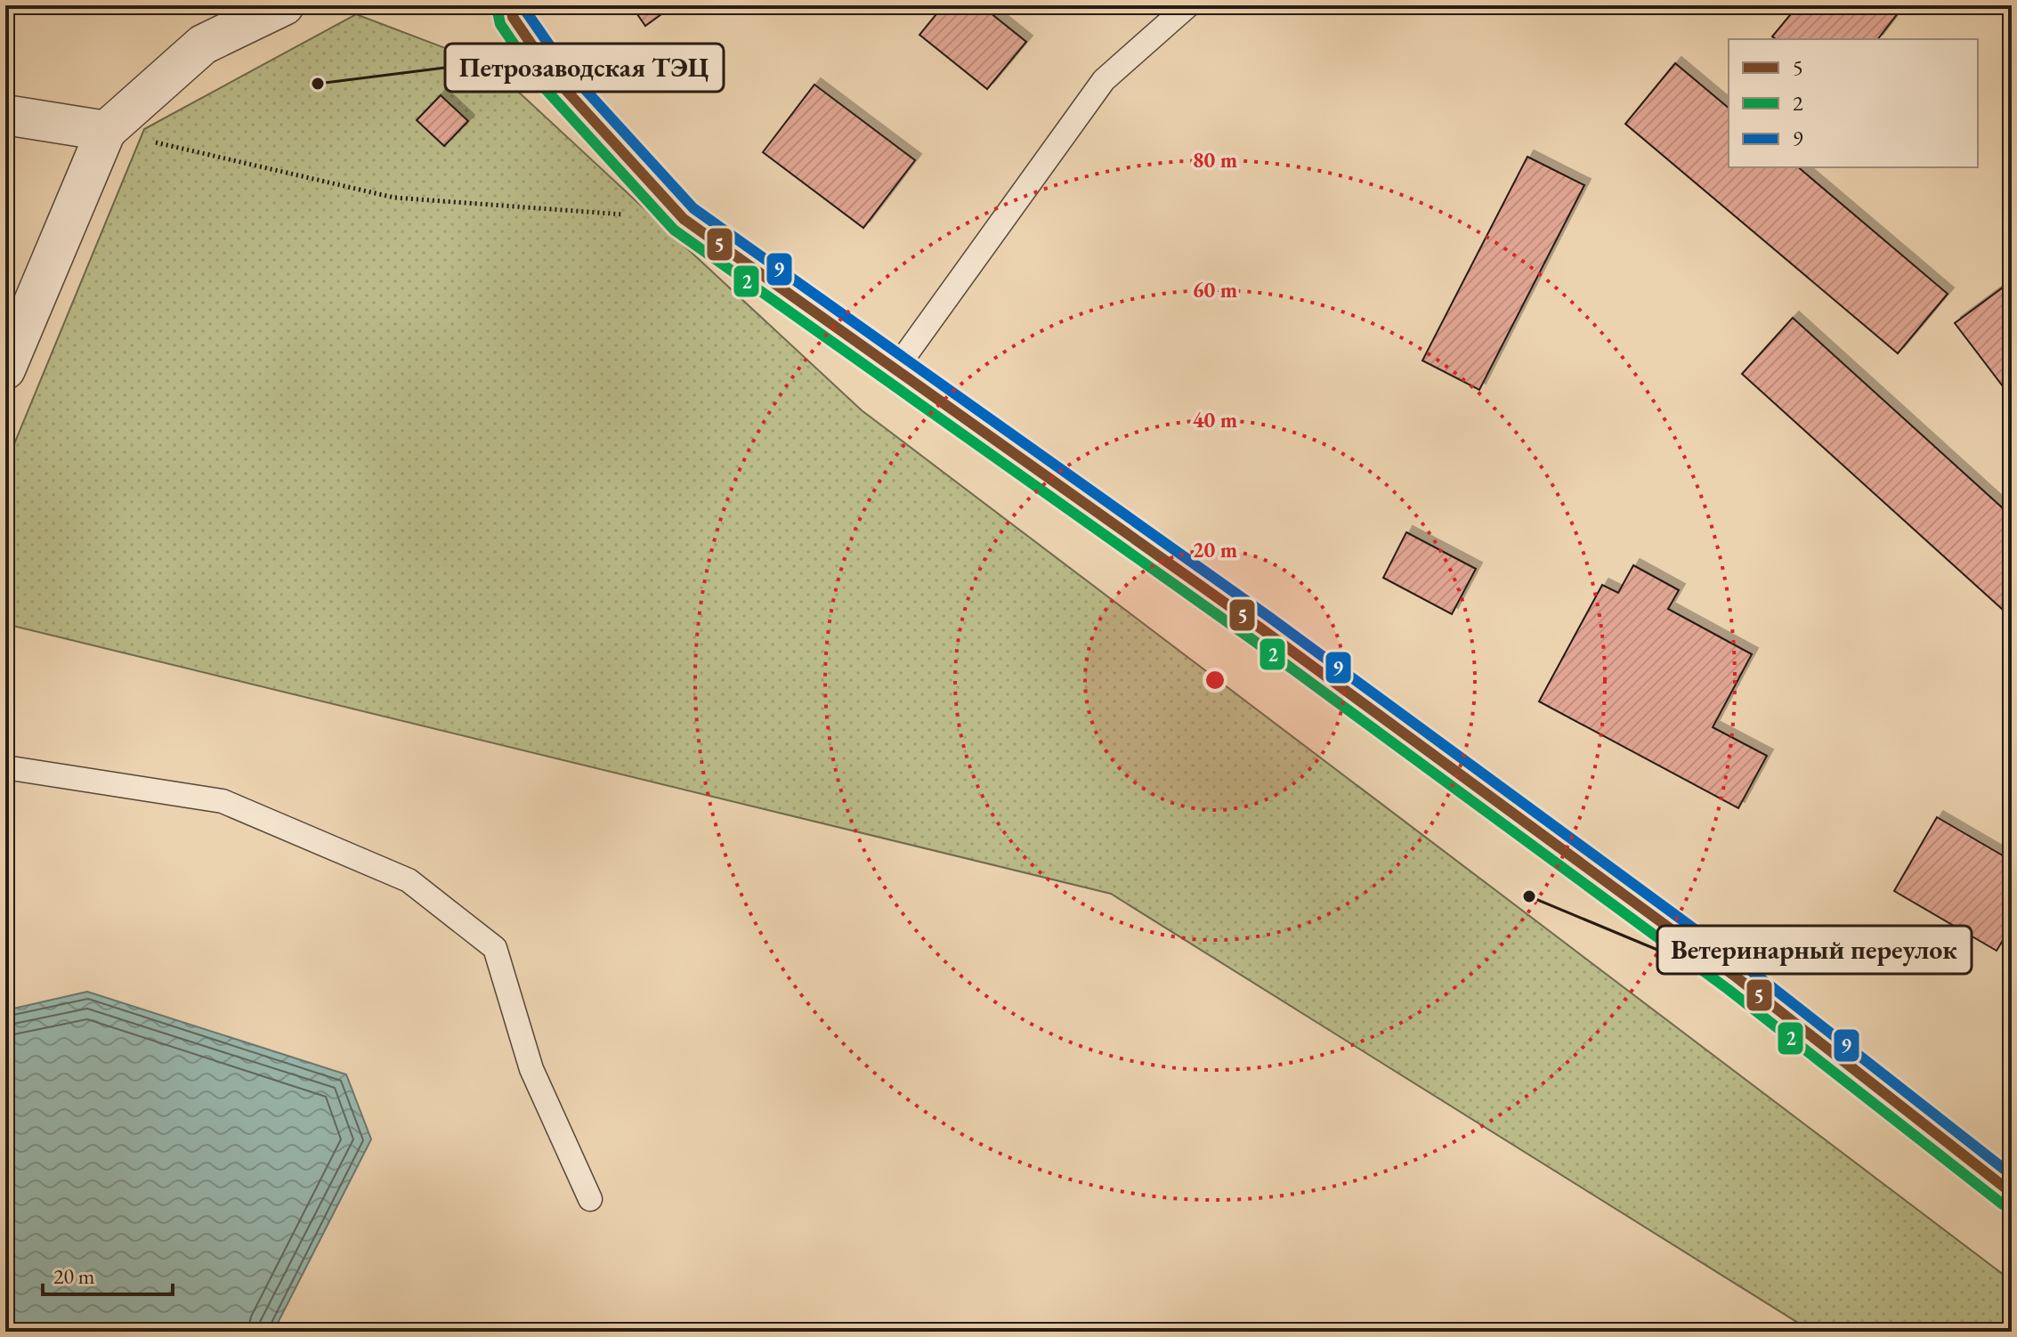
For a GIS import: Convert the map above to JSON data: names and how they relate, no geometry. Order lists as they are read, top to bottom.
{
  "places": ["Петрозаводская ТЭЦ", "Ветеринарный переулок"],
  "lines": ["transit line 5", "transit line 9", "transit line 2"],
  "legend": ["5", "2", "9"],
  "scale_bar": "20 m",
  "rings": [
    "80 m",
    "60 m",
    "40 m",
    "20 m"
  ]
}
